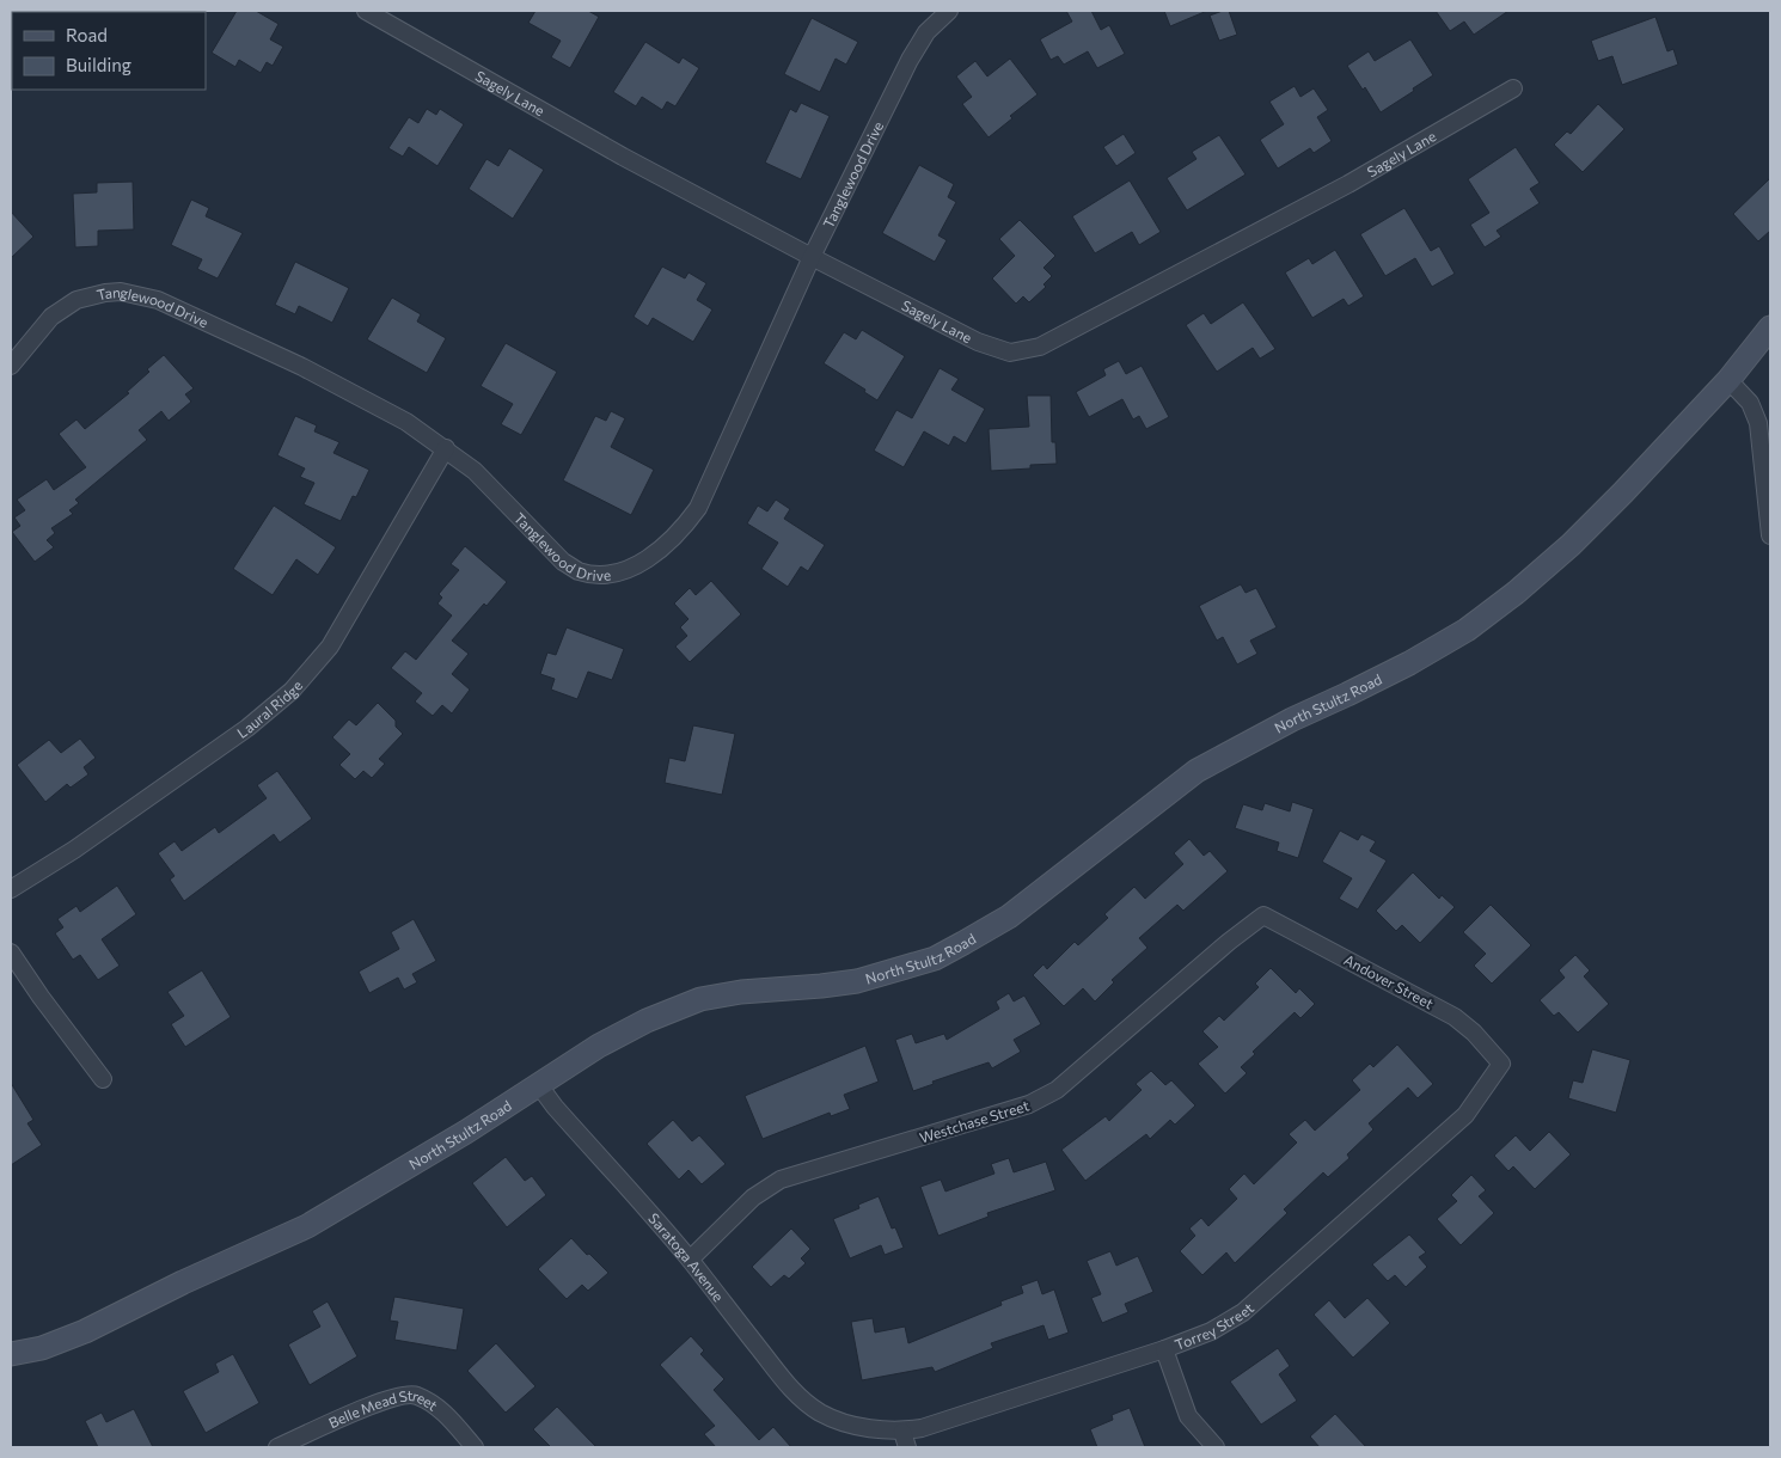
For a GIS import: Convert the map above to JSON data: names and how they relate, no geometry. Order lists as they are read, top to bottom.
{
  "streets": {
    "street": [
      "Sagely Lane",
      "Tanglewood Drive",
      "North Stultz Road",
      "Laural Ridge",
      "Andover Street",
      "Westchase Street",
      "Saratoga Avenue",
      "Torrey Street",
      "Belle Mead Street"
    ]
  },
  "crossings": [
    ["Sagely Lane", "Tanglewood Drive"],
    ["Tanglewood Drive", "Laural Ridge"],
    ["North Stultz Road", "Saratoga Avenue"],
    ["Andover Street", "Westchase Street"],
    ["Andover Street", "Torrey Street"],
    ["Westchase Street", "Saratoga Avenue"],
    ["Saratoga Avenue", "Torrey Street"]
  ],
  "legend": ["Road", "Building"]
}
